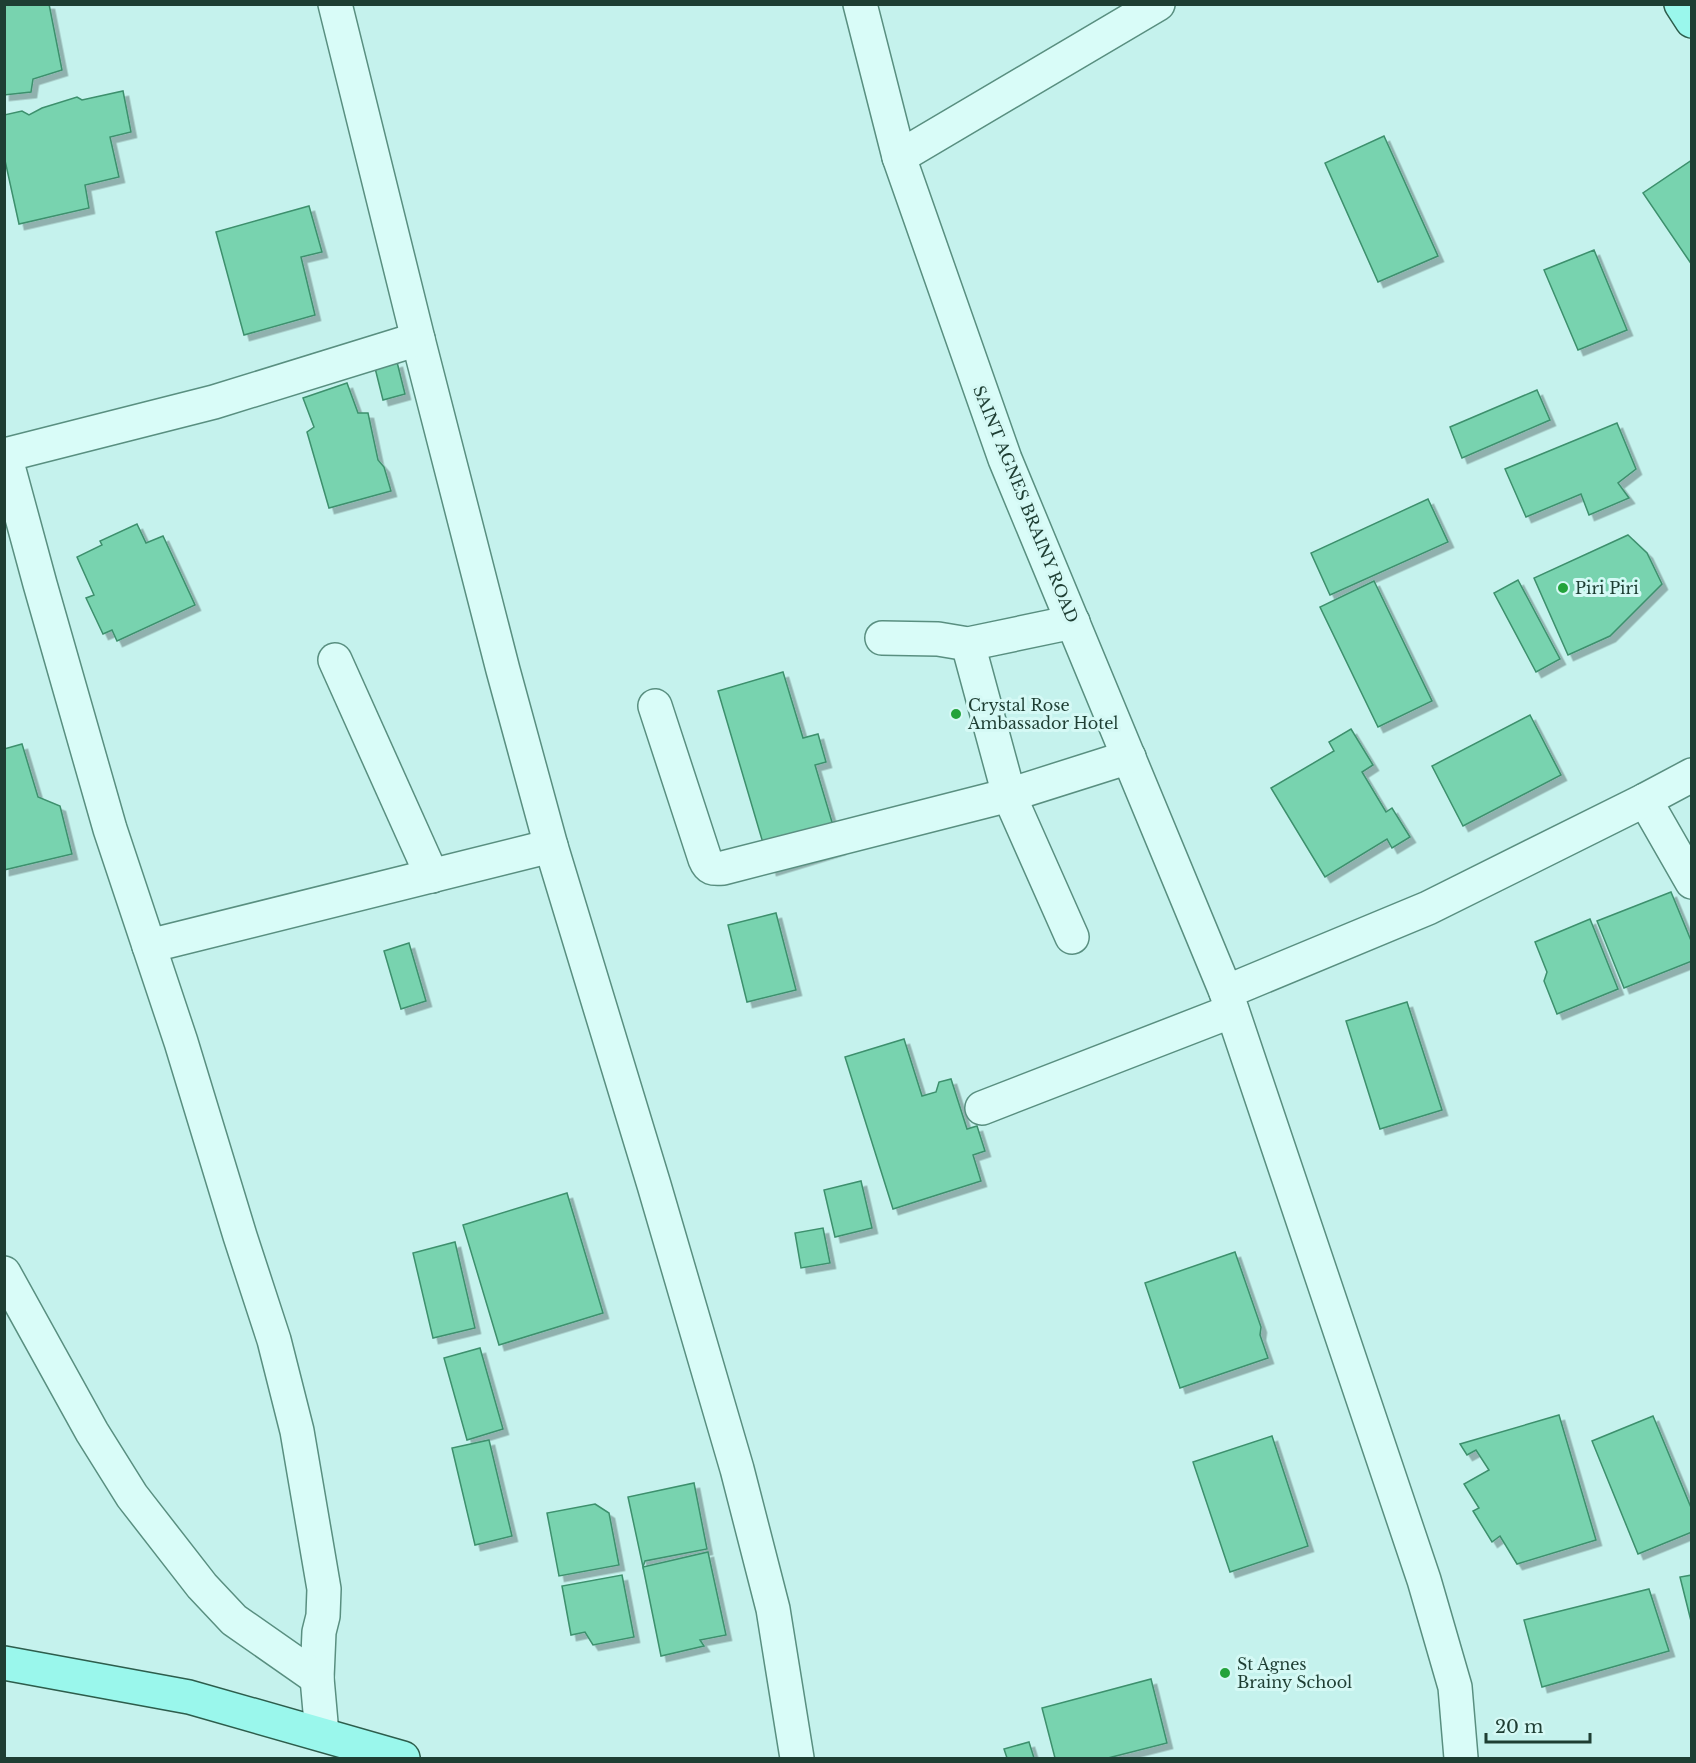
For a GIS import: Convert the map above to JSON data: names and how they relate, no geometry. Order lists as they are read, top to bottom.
{
  "streets": {
    "street": ["SAINT AGNES BRAINY ROAD"]
  },
  "places": ["Piri Piri", "Crystal Rose Ambassador Hotel", "St Agnes Brainy School"],
  "scale_bar": "20 m"
}
